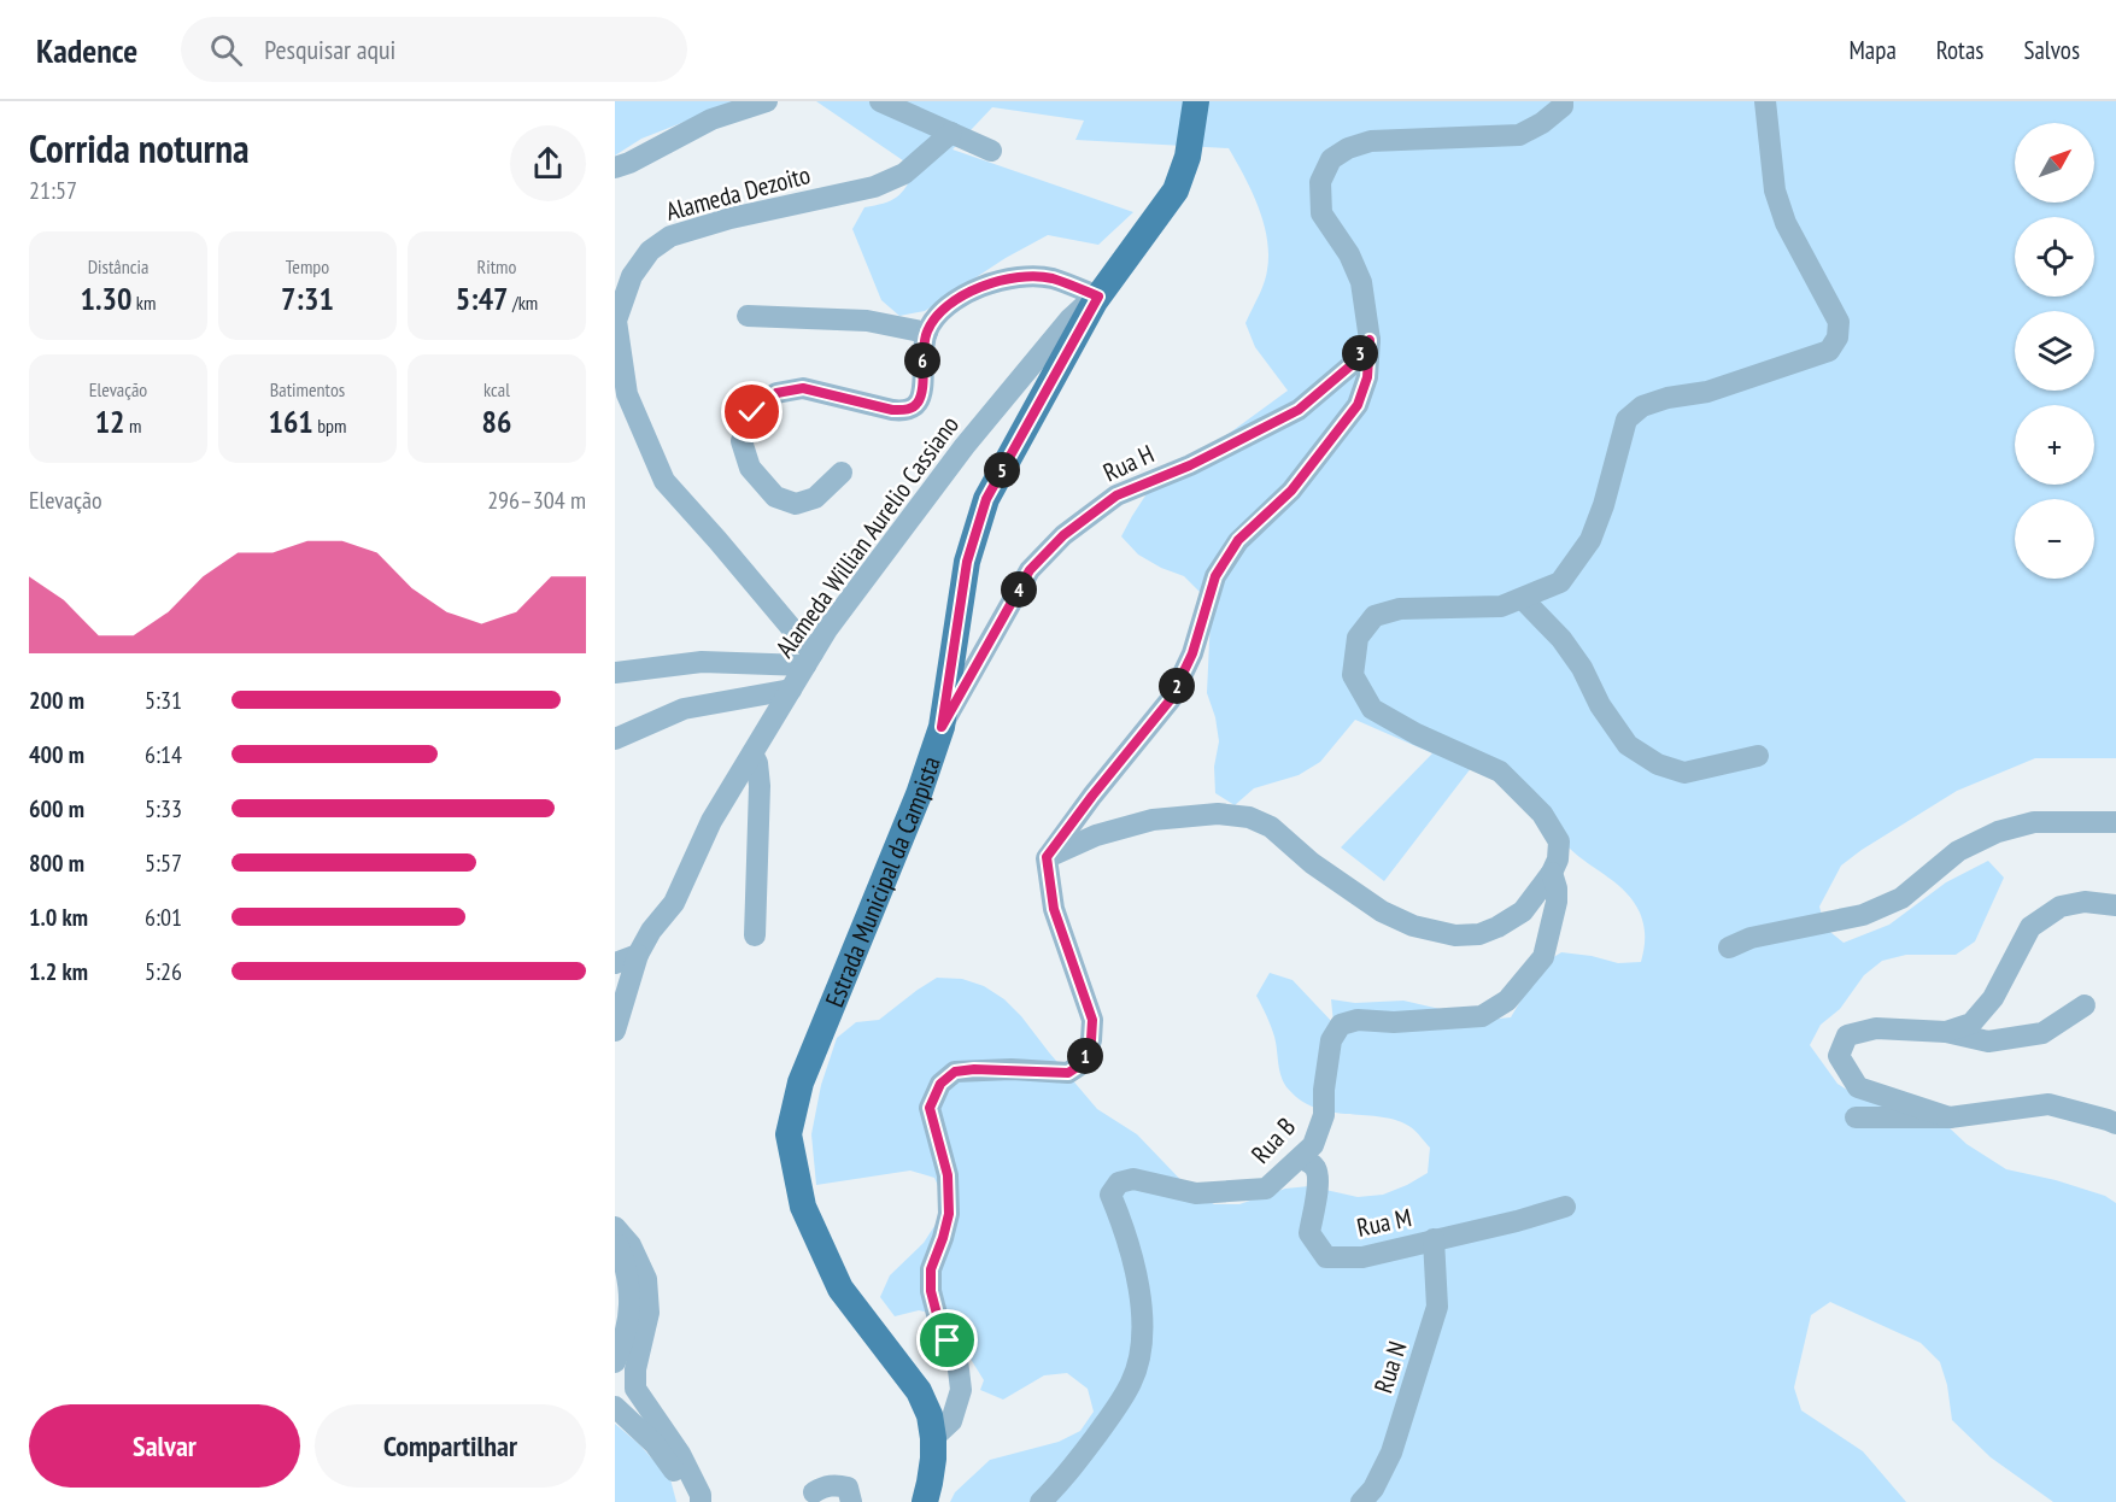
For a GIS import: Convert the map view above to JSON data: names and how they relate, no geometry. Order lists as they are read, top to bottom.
{
  "streets": {
    "main road": ["Estrada Municipal da Campista"],
    "street": [
      "Alameda Dezoito",
      "Rua H",
      "Alameda Willian Aurelio Cassiano",
      "Rua B",
      "Rua M",
      "Rua N"
    ]
  },
  "crossings": [
    ["Alameda Dezoito", "Alameda Willian Aurelio Cassiano"],
    ["Rua H", "Estrada Municipal da Campista"],
    ["Alameda Willian Aurelio Cassiano", "Estrada Municipal da Campista"],
    ["Rua B", "Rua M"],
    ["Rua M", "Rua N"]
  ],
  "north": "top right",
  "page": {
    "header": "Kadence",
    "search": "Pesquisar aqui",
    "nav": ["Mapa", "Rotas", "Salvos"],
    "heading": ["Corrida noturna", "21:57"],
    "map_buttons": ["+", "−"],
    "stats": [
      ["Distância", "1.30 km"],
      ["Tempo", "7:31"],
      ["Ritmo", "5:47 /km"],
      ["Elevação", "12 m"],
      ["Batimentos", "161 bpm"],
      ["kcal", "86"]
    ],
    "pins": [
      "3",
      "6",
      "5",
      "4",
      "2",
      "1"
    ],
    "chart": ["Elevação", "296–304 m"],
    "list": [
      {
        "name": "200 m",
        "note": "5:31"
      },
      {
        "name": "400 m",
        "note": "6:14"
      },
      {
        "name": "600 m",
        "note": "5:33"
      },
      {
        "name": "800 m",
        "note": "5:57"
      },
      {
        "name": "1.0 km",
        "note": "6:01"
      },
      {
        "name": "1.2 km",
        "note": "5:26"
      }
    ],
    "buttons": ["Salvar", "Compartilhar"]
  }
}
